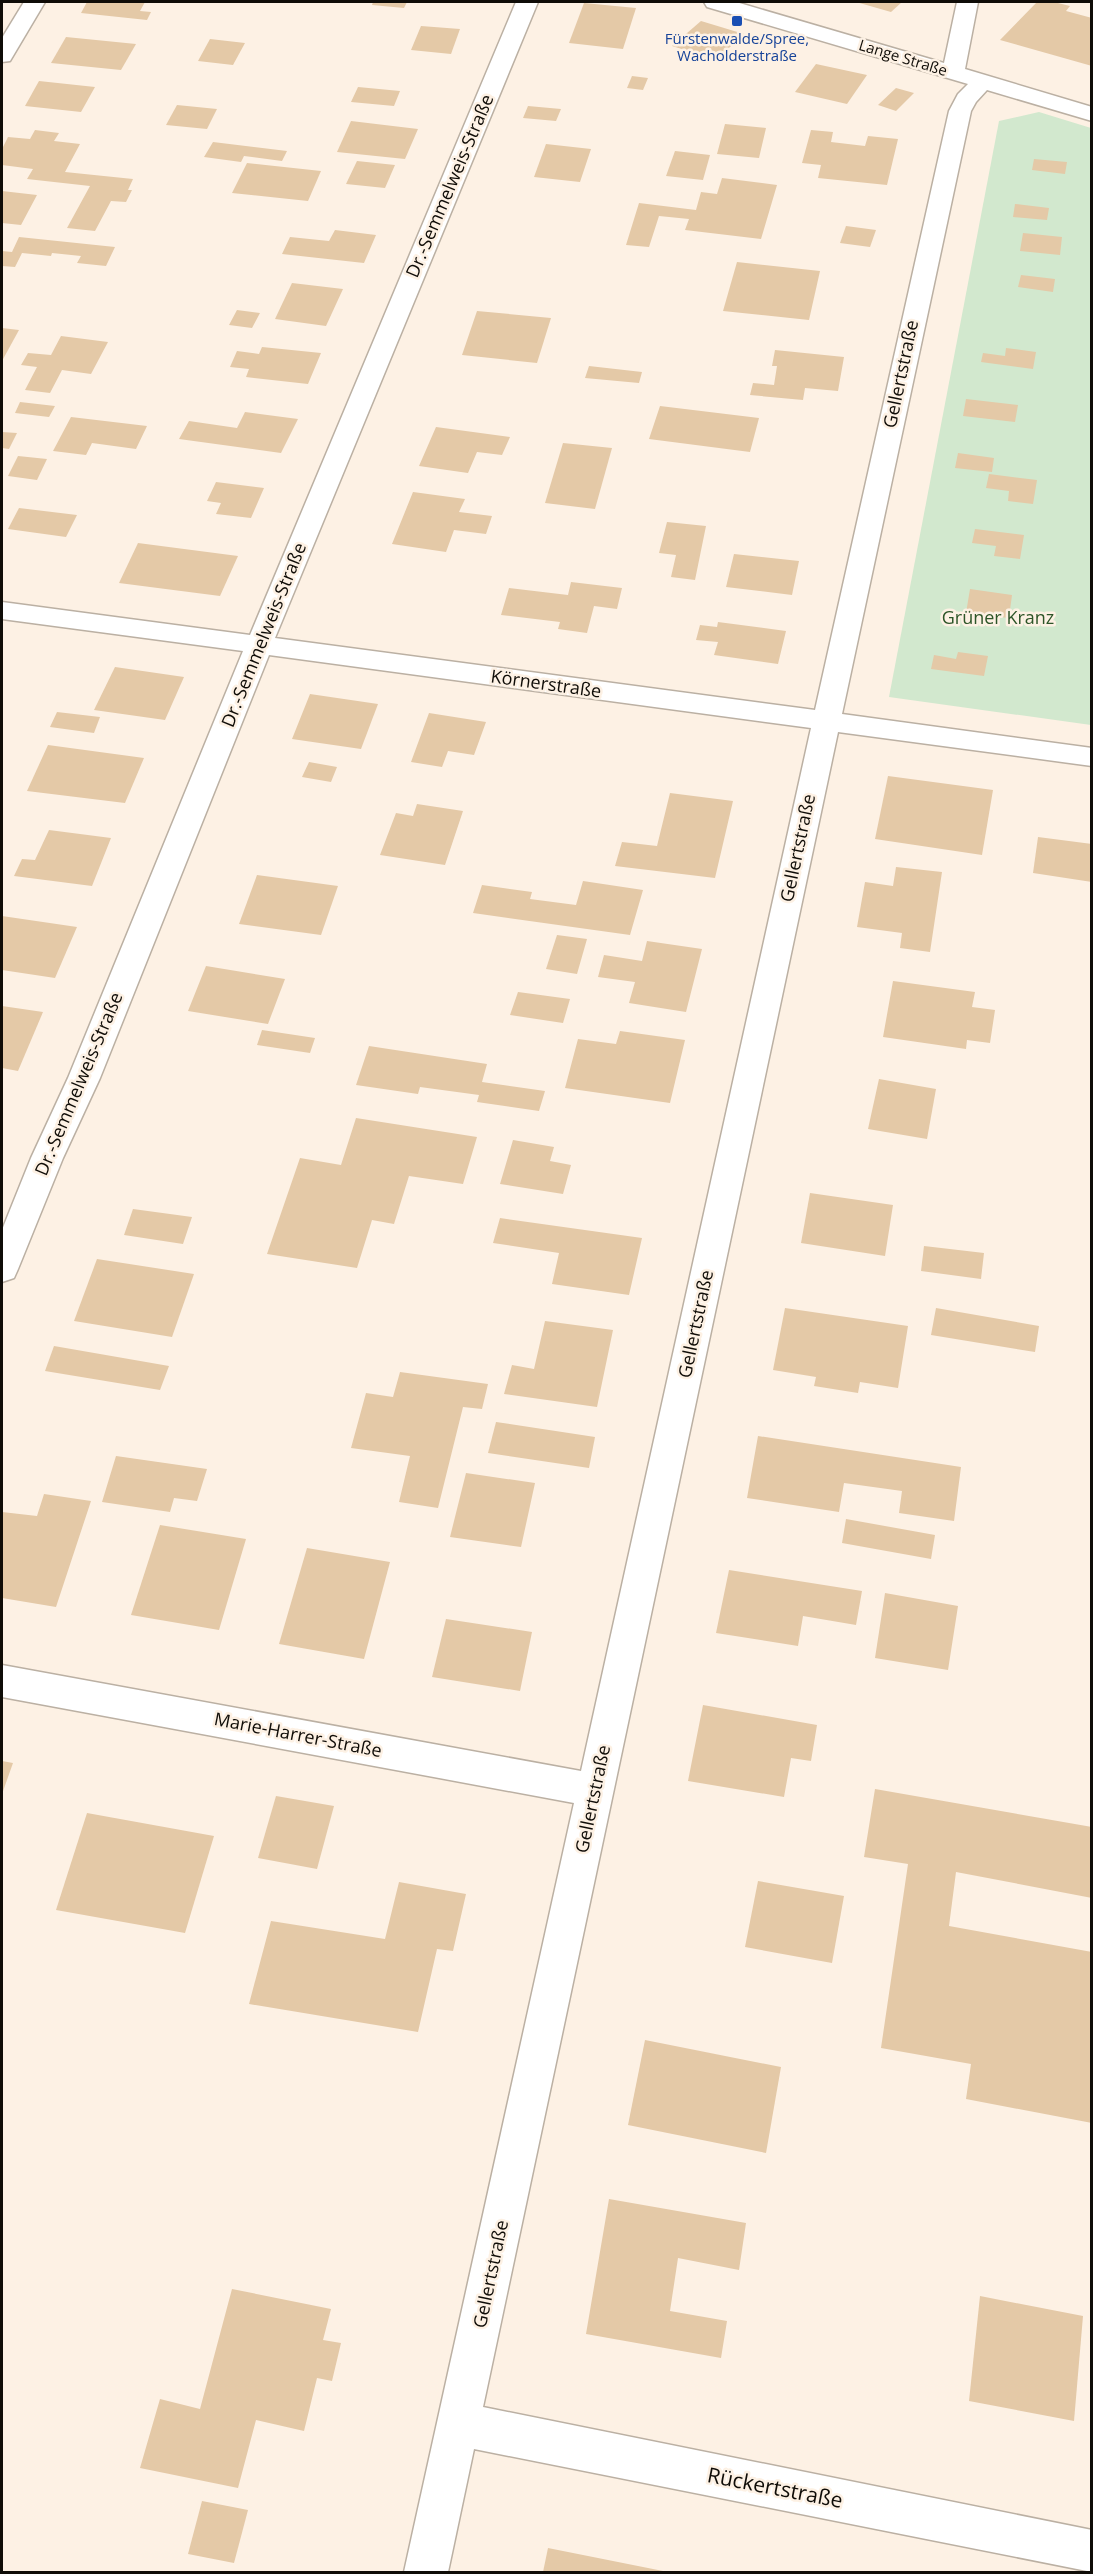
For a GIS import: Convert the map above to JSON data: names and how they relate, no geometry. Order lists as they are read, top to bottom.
{
  "streets": {
    "street": [
      "Lange Straße",
      "Dr.-Semmelweis-Straße",
      "Gellertstraße",
      "Körnerstraße",
      "Marie-Harrer-Straße",
      "Rückertstraße"
    ]
  },
  "crossings": [
    ["Lange Straße", "Gellertstraße"],
    ["Dr.-Semmelweis-Straße", "Körnerstraße"],
    ["Gellertstraße", "Körnerstraße"],
    ["Gellertstraße", "Marie-Harrer-Straße"],
    ["Gellertstraße", "Rückertstraße"]
  ],
  "parks": ["Grüner Kranz"],
  "places": {
    "transit": ["Fürstenwalde/Spree, Wacholderstraße"]
  }
}
